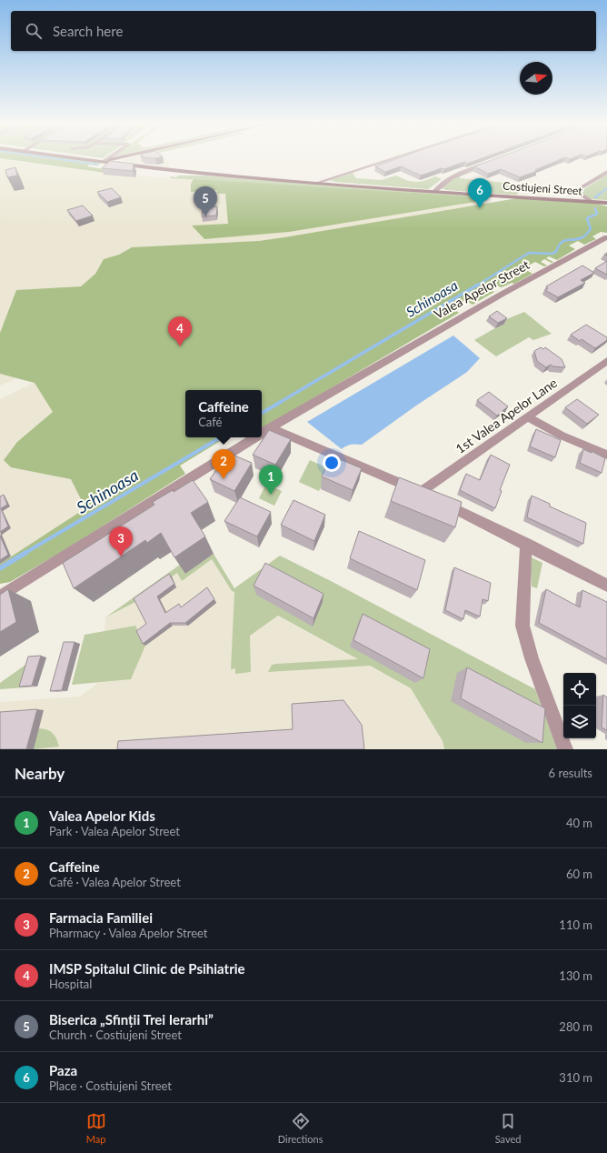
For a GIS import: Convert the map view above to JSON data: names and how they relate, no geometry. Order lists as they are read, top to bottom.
{
  "streets": {
    "street": ["Costiujeni Street", "Valea Apelor Street", "1st Valea Apelor Lane"]
  },
  "water": ["Schinoasa"],
  "north": "right",
  "page": {
    "search": "Search here",
    "pins": [
      "6",
      "5",
      "4",
      "2",
      "1",
      "3"
    ],
    "popup": ["Caffeine", "Café"],
    "heading": ["Nearby", "6 results"],
    "list": [
      {
        "mark": "1",
        "name": "Valea Apelor Kids",
        "note": "Park · Valea Apelor Street",
        "value": "40 m"
      },
      {
        "mark": "2",
        "name": "Caffeine",
        "note": "Café · Valea Apelor Street",
        "value": "60 m"
      },
      {
        "mark": "3",
        "name": "Farmacia Familiei",
        "note": "Pharmacy · Valea Apelor Street",
        "value": "110 m"
      },
      {
        "mark": "4",
        "name": "IMSP Spitalul Clinic de Psihiatrie",
        "note": "Hospital",
        "value": "130 m"
      },
      {
        "mark": "5",
        "name": "Biserica „Sfinții Trei Ierarhi”",
        "note": "Church · Costiujeni Street",
        "value": "280 m"
      },
      {
        "mark": "6",
        "name": "Paza",
        "note": "Place · Costiujeni Street",
        "value": "310 m"
      }
    ],
    "nav": ["Map", "Directions", "Saved"]
  }
}
